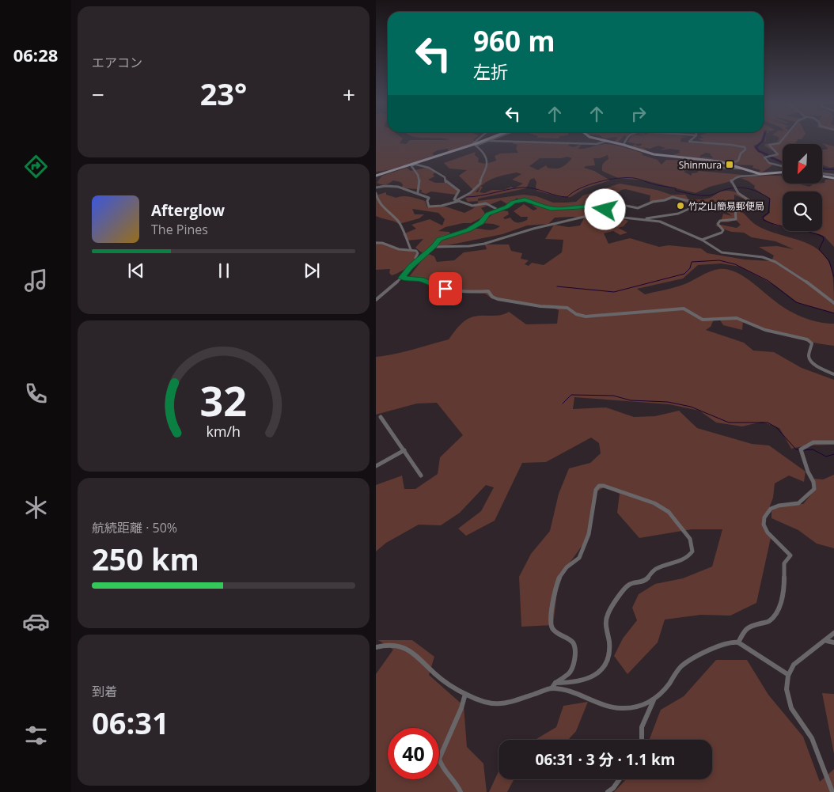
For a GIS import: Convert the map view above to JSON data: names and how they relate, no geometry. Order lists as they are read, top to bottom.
{
  "places": {
    "transit": ["Shinmura"],
    "other": ["竹之山簡易郵便局"]
  },
  "north": "bottom left",
  "page": {
    "tabs": "06:28",
    "tile": [
      "エアコン",
      ["航続距離 · 50%", "250 km"],
      ["到着", "06:31"]
    ],
    "turn": ["960 m", "左折"],
    "heat": ["−", "23°", "+"],
    "song": ["Afterglow", "The Pines"],
    "limit": "40",
    "trip": "06:31 · 3 分 · 1.1 km",
    "gauge": ["32", "km/h"]
  }
}
